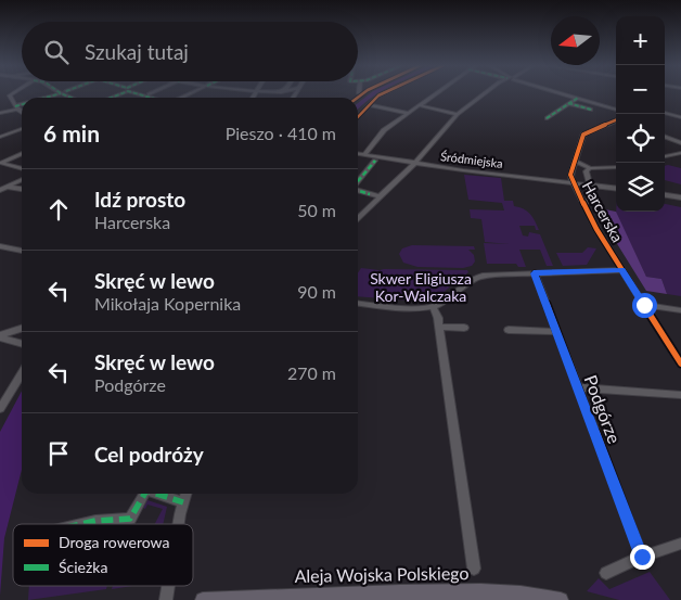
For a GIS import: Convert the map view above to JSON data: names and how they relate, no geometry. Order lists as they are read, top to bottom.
{
  "streets": {
    "main road": ["Aleja Wojska Polskiego"],
    "street": ["Śródmiejska", "Harcerska", "Podgórze"]
  },
  "crossings": [
    ["Śródmiejska", "Harcerska"]
  ],
  "parks": ["Skwer Eligiusza Kor-Walczaka"],
  "legend": ["Droga rowerowa", "Ścieżka"],
  "north": "left",
  "page": {
    "map_buttons": ["+", "−"],
    "search": "Szukaj tutaj",
    "heading": ["6 min", "Pieszo · 410 m"],
    "list": [
      ["Idź prosto", "Harcerska", "50 m"],
      ["Skręć w lewo", "Mikołaja Kopernika", "90 m"],
      ["Skręć w lewo", "Podgórze", "270 m"],
      "Cel podróży"
    ]
  }
}
